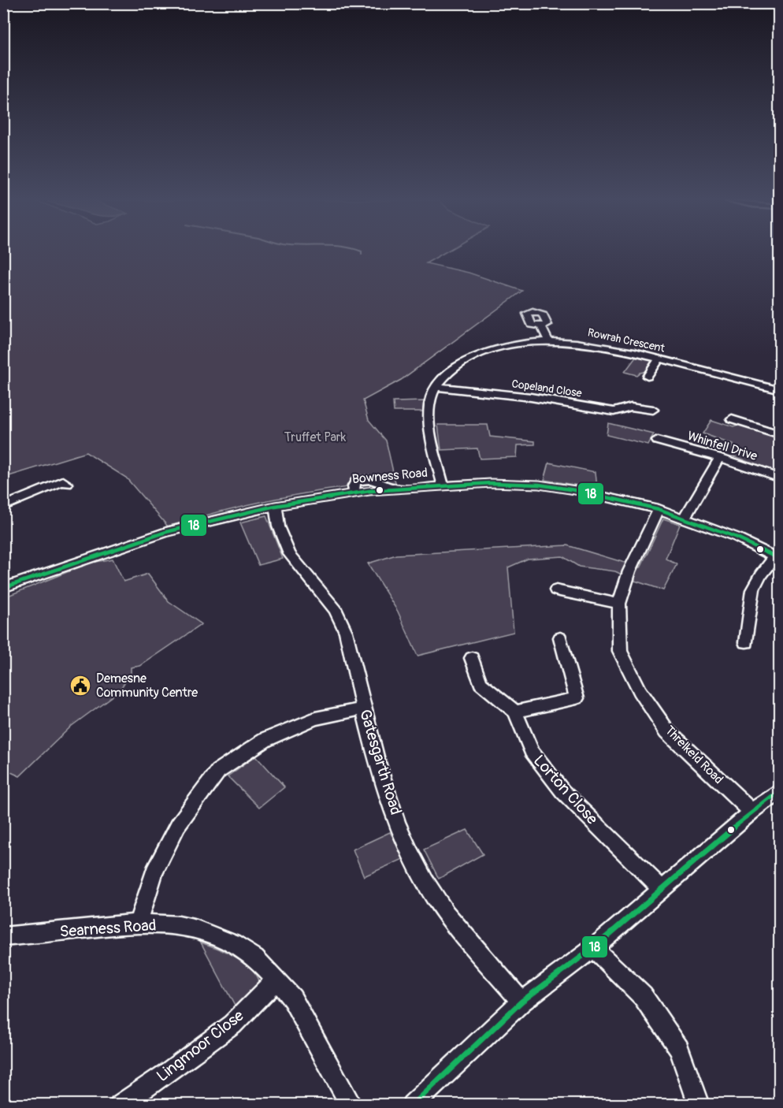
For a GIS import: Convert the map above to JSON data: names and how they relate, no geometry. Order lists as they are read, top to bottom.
{
  "streets": {
    "street": [
      "Rowrah Crescent",
      "Copeland Close",
      "Whinfell Drive",
      "Bowness Road",
      "Threlkeld Road",
      "Gatesgarth Road",
      "Lorton Close",
      "Searness Road",
      "Lingmoor Close"
    ]
  },
  "crossings": [
    ["Rowrah Crescent", "Copeland Close"],
    ["Rowrah Crescent", "Bowness Road"],
    ["Bowness Road", "Threlkeld Road"],
    ["Bowness Road", "Gatesgarth Road"],
    ["Searness Road", "Lingmoor Close"]
  ],
  "parks": ["Truffet Park"],
  "places": {
    "public building": ["Demesne Community Centre"]
  },
  "lines": ["transit line 18"]
}
